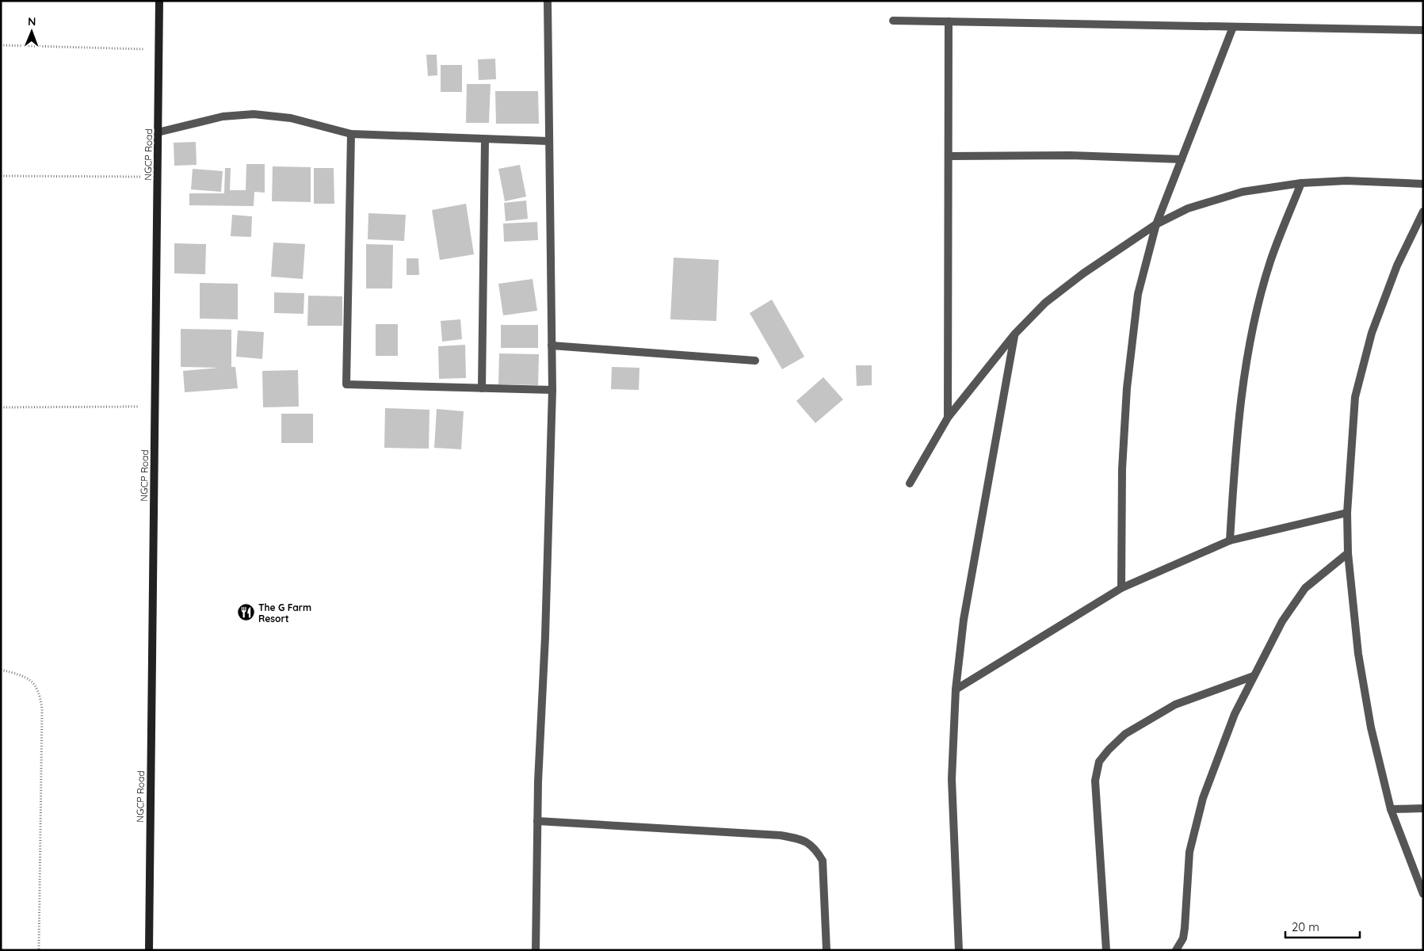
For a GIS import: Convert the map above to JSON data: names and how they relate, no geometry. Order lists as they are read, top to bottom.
{
  "streets": {
    "main road": ["NGCP Road"]
  },
  "places": {
    "restaurant": ["The G Farm Resort"]
  },
  "scale_bar": "20 m",
  "north": "top"
}
